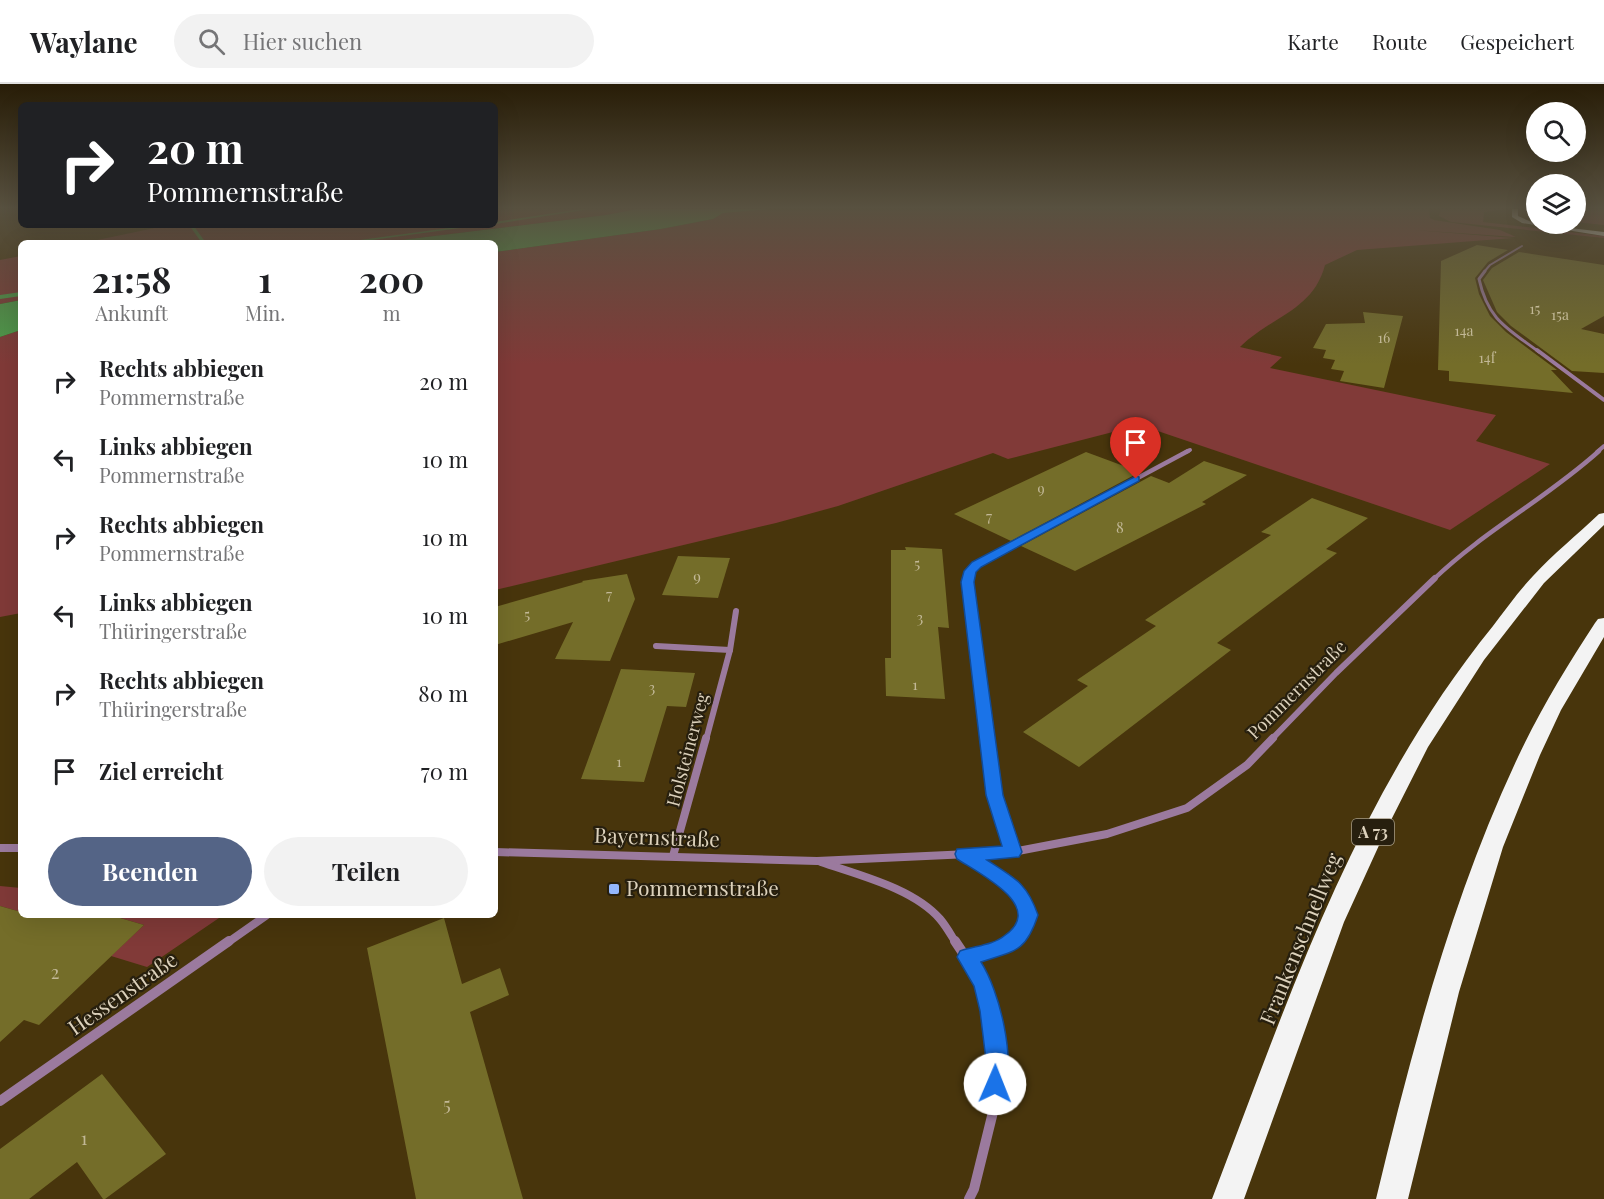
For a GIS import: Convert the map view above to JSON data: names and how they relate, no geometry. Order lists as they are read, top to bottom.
{
  "streets": {
    "highway": ["A 73", "Frankenschnellweg"],
    "street": [
      "Pommernstraße",
      "Holsteinerweg",
      "Bayernstraße",
      "Hessenstraße"
    ]
  },
  "crossings": [
    ["Pommernstraße", "Bayernstraße"],
    ["Holsteinerweg", "Bayernstraße"]
  ],
  "places": {
    "transit": ["Pommernstraße"]
  },
  "house_numbers": [
    "15",
    "15a",
    "14a",
    "16",
    "14f",
    "9",
    "7",
    "8",
    "5",
    "9",
    "7",
    "5",
    "3",
    "1",
    "3",
    "1",
    "2",
    "5",
    "1"
  ],
  "page": {
    "header": "Waylane",
    "search": "Hier suchen",
    "nav": ["Karte", "Route", "Gespeichert"],
    "turn": ["20 m", "Pommernstraße"],
    "eta": [
      "21:58",
      "Ankunft",
      "1",
      "Min.",
      "200",
      "m"
    ],
    "list": [
      {
        "name": "Rechts abbiegen",
        "note": "Pommernstraße",
        "value": "20 m"
      },
      {
        "name": "Links abbiegen",
        "note": "Pommernstraße",
        "value": "10 m"
      },
      {
        "name": "Rechts abbiegen",
        "note": "Pommernstraße",
        "value": "10 m"
      },
      {
        "name": "Links abbiegen",
        "note": "Thüringerstraße",
        "value": "10 m"
      },
      {
        "name": "Rechts abbiegen",
        "note": "Thüringerstraße",
        "value": "80 m"
      },
      {
        "name": "Ziel erreicht",
        "value": "70 m"
      }
    ],
    "buttons": ["Beenden", "Teilen"]
  }
}
